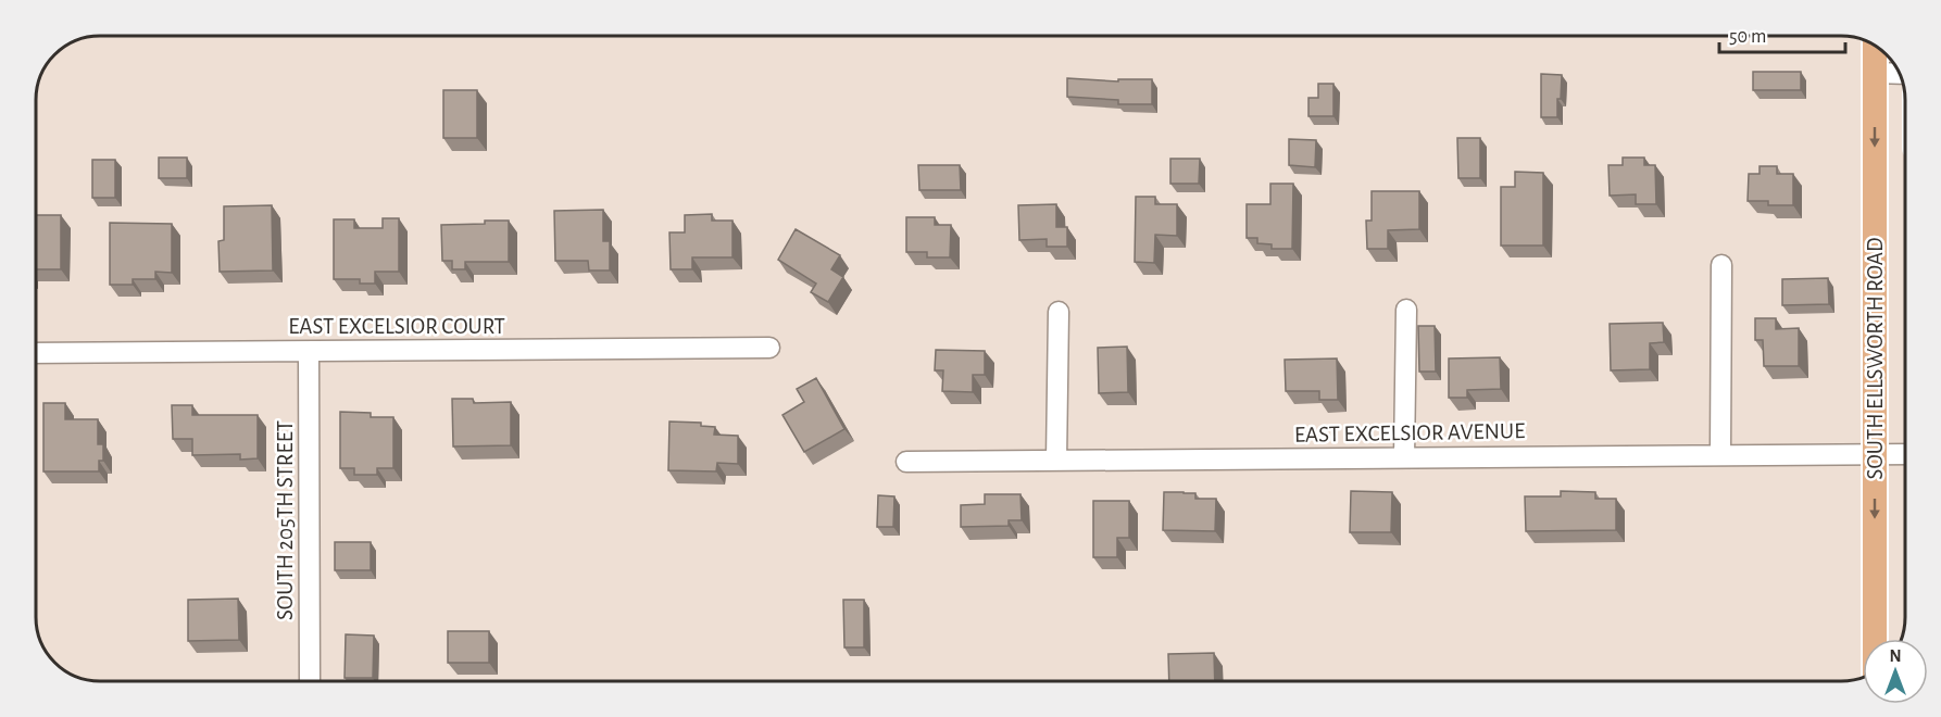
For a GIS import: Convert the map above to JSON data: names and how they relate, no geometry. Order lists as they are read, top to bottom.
{
  "streets": {
    "main road": ["SOUTH ELLSWORTH ROAD"],
    "street": ["EAST EXCELSIOR COURT", "EAST EXCELSIOR AVENUE", "SOUTH 205TH STREET"]
  },
  "crossings": [
    ["EAST EXCELSIOR COURT", "SOUTH 205TH STREET"],
    ["SOUTH ELLSWORTH ROAD", "EAST EXCELSIOR AVENUE"]
  ],
  "one_way": ["SOUTH ELLSWORTH ROAD"],
  "scale_bar": "50 m",
  "north": "top"
}
